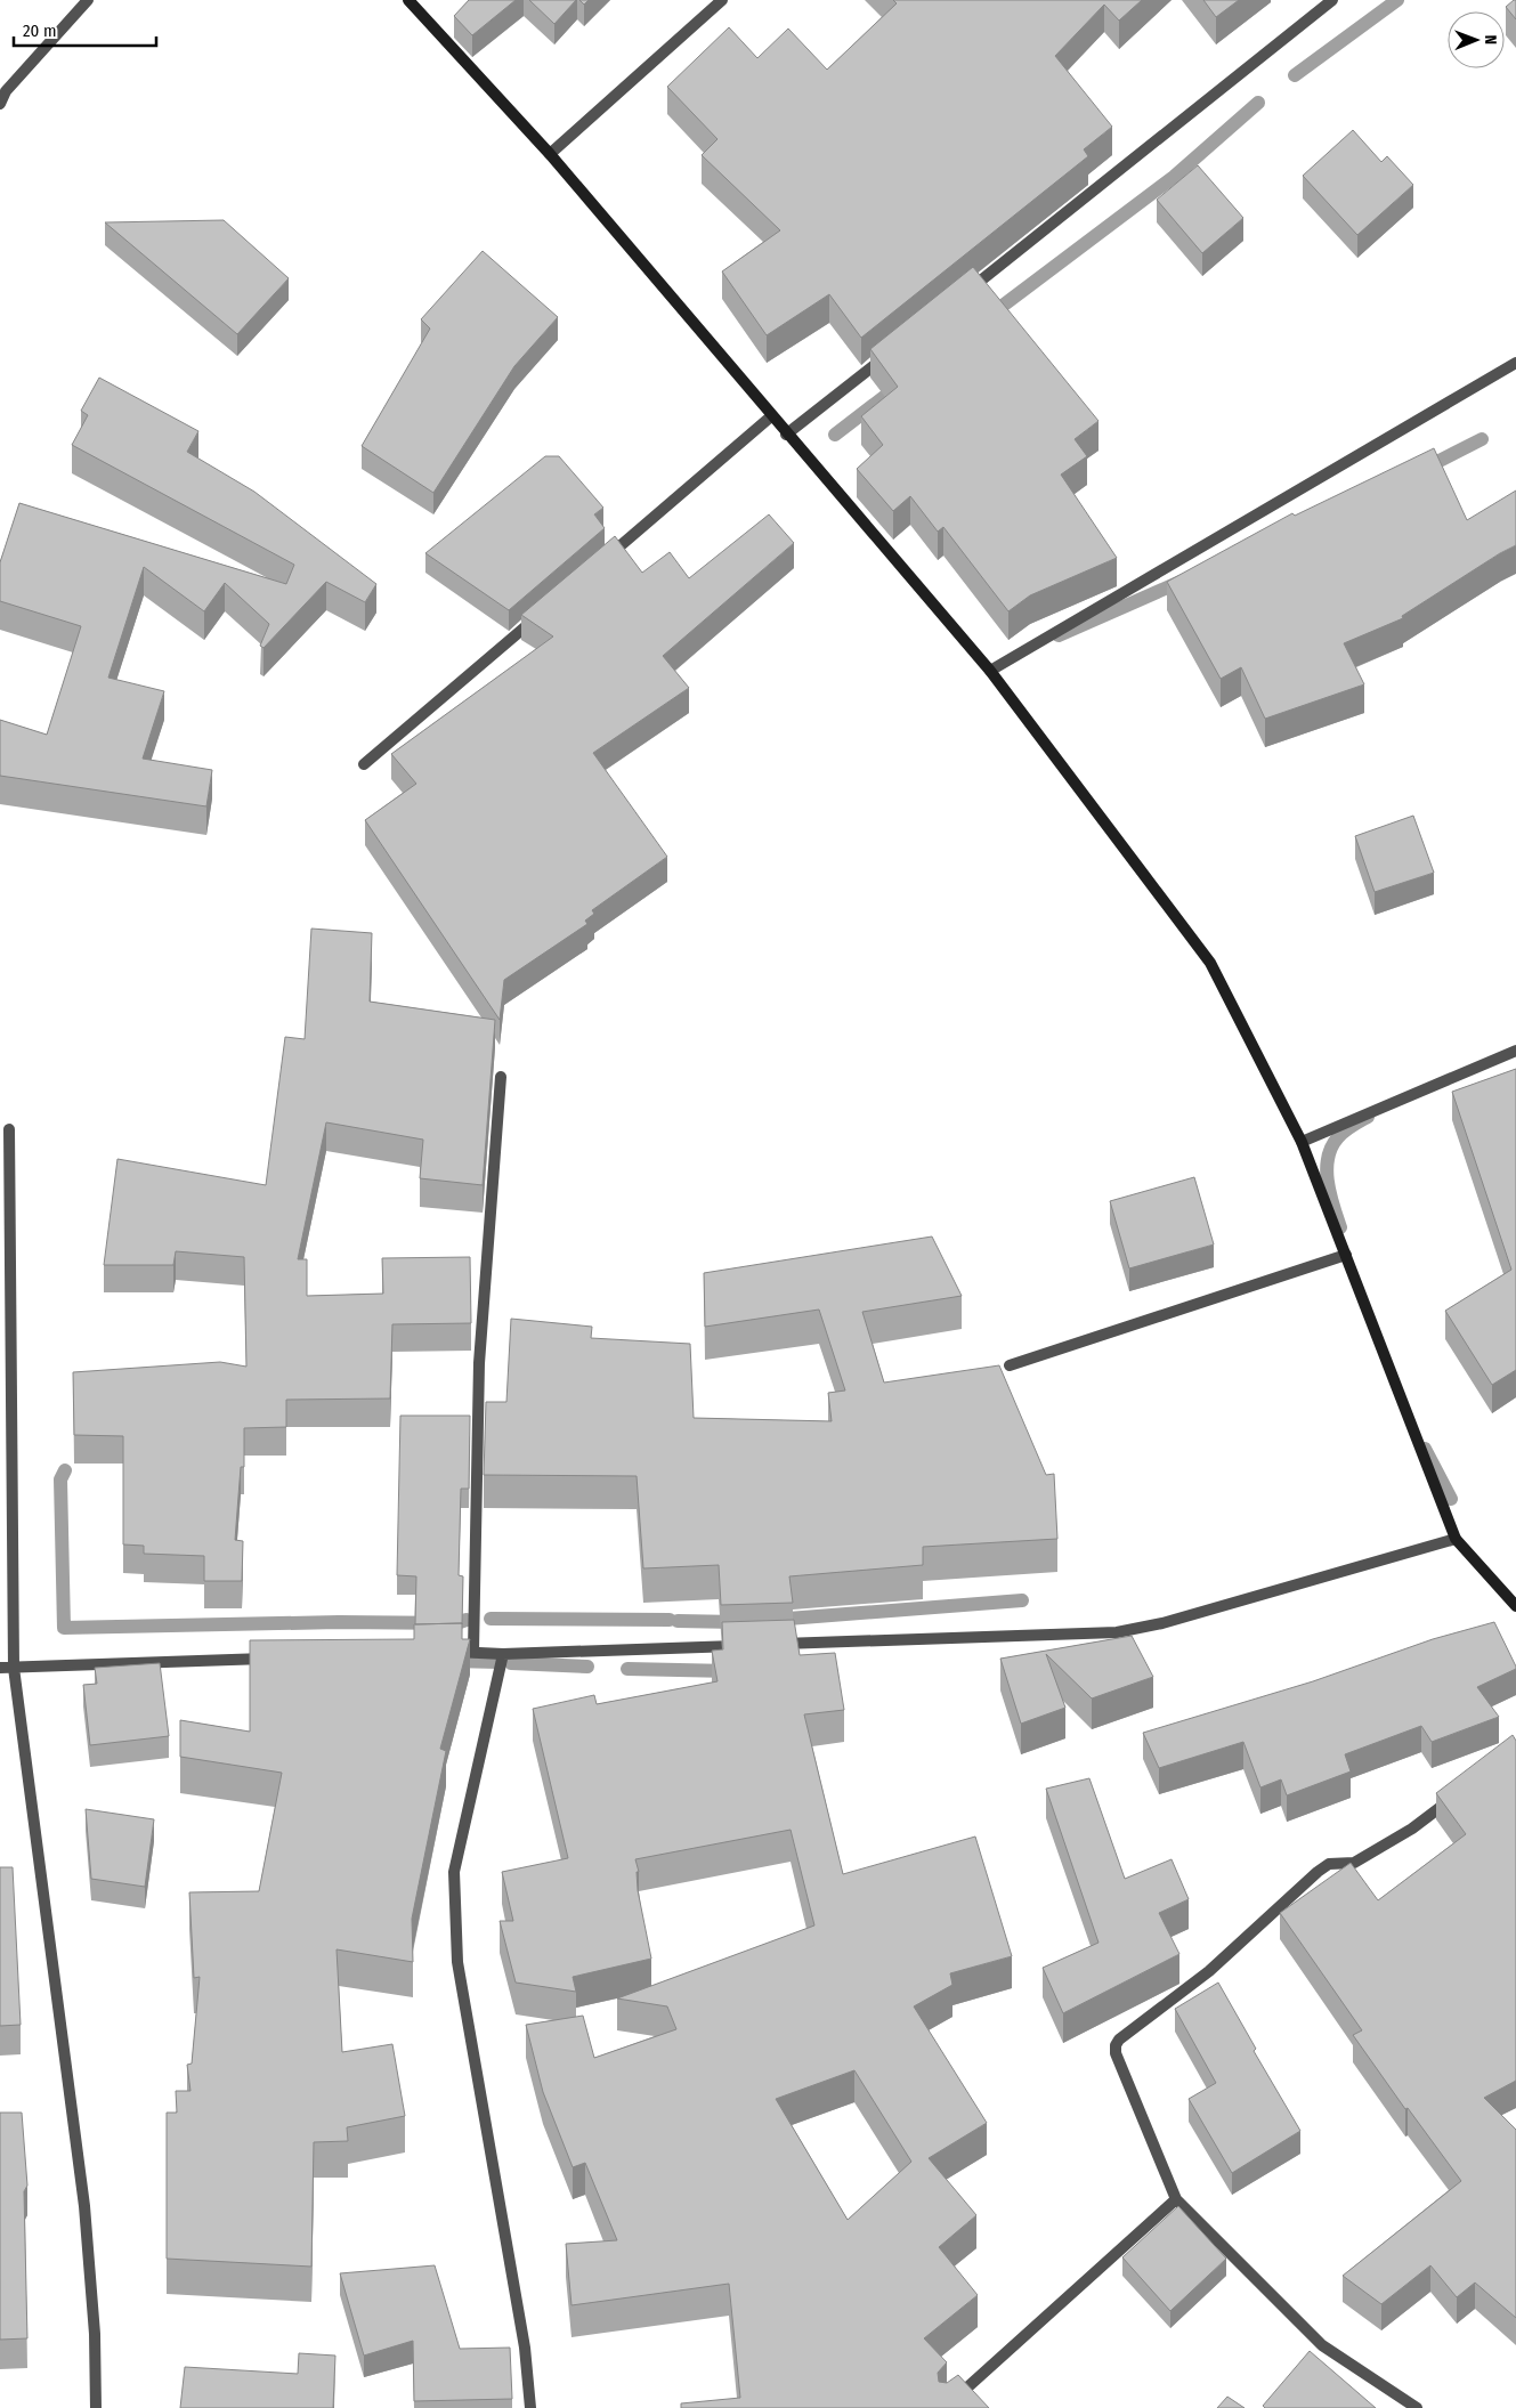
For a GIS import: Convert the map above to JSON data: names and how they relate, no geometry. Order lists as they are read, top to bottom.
{
  "scale_bar": "20 m",
  "north": "right"
}
